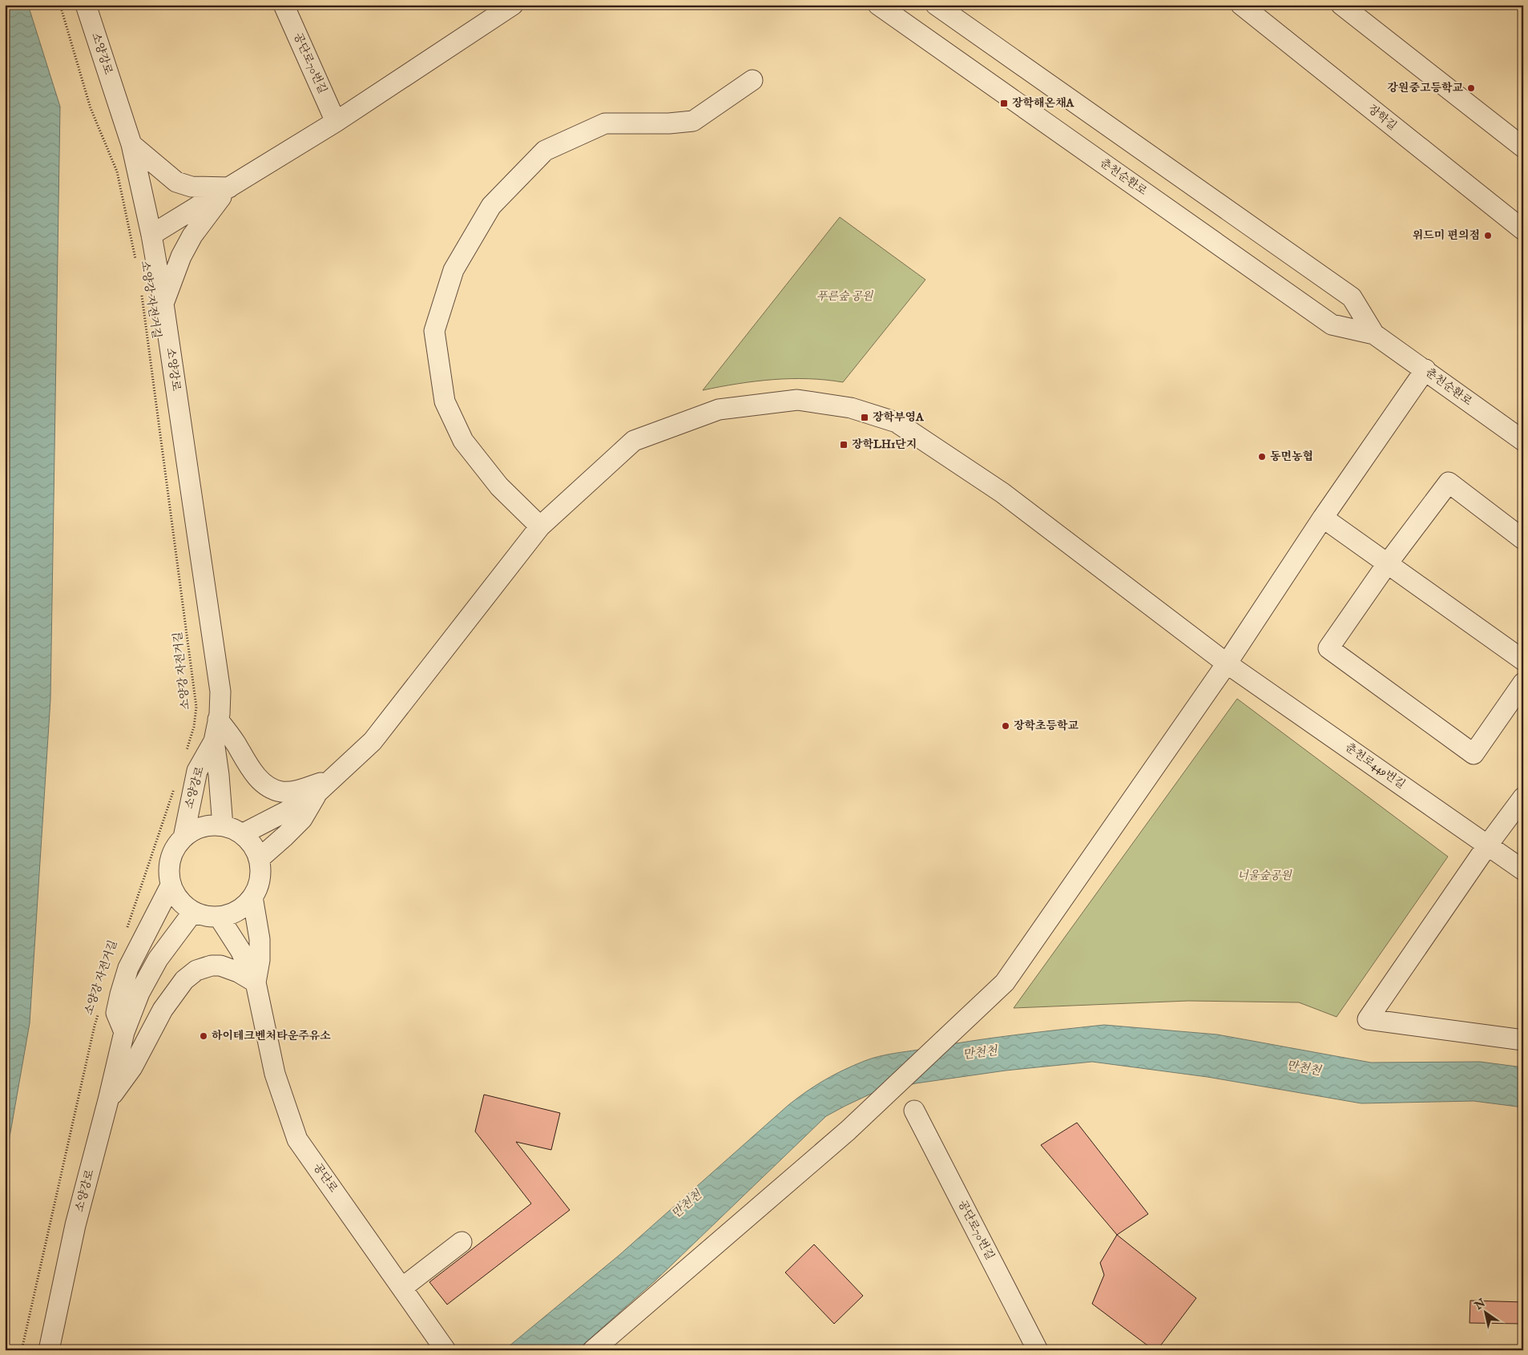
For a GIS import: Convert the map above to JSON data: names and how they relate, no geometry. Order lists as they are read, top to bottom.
{
  "streets": {
    "street": [
      "소양강로",
      "공단로70번길",
      "장학길",
      "춘천순환로",
      "춘천로449번길",
      "공단로"
    ],
    "path": ["소양강 자전거길"]
  },
  "crossings": [
    ["소양강로", "공단로"]
  ],
  "water": ["만천천"],
  "parks": ["푸른숲 공원", "너울숲공원"],
  "places": {
    "other": [
      "강원중고등학교",
      "위드미 편의점",
      "동면농협",
      "장학초등학교",
      "하이테크벤처타운주유소"
    ],
    "transit": ["장학해온채A", "장학부영A", "장학LH1단지"]
  },
  "north": "top left"
}
